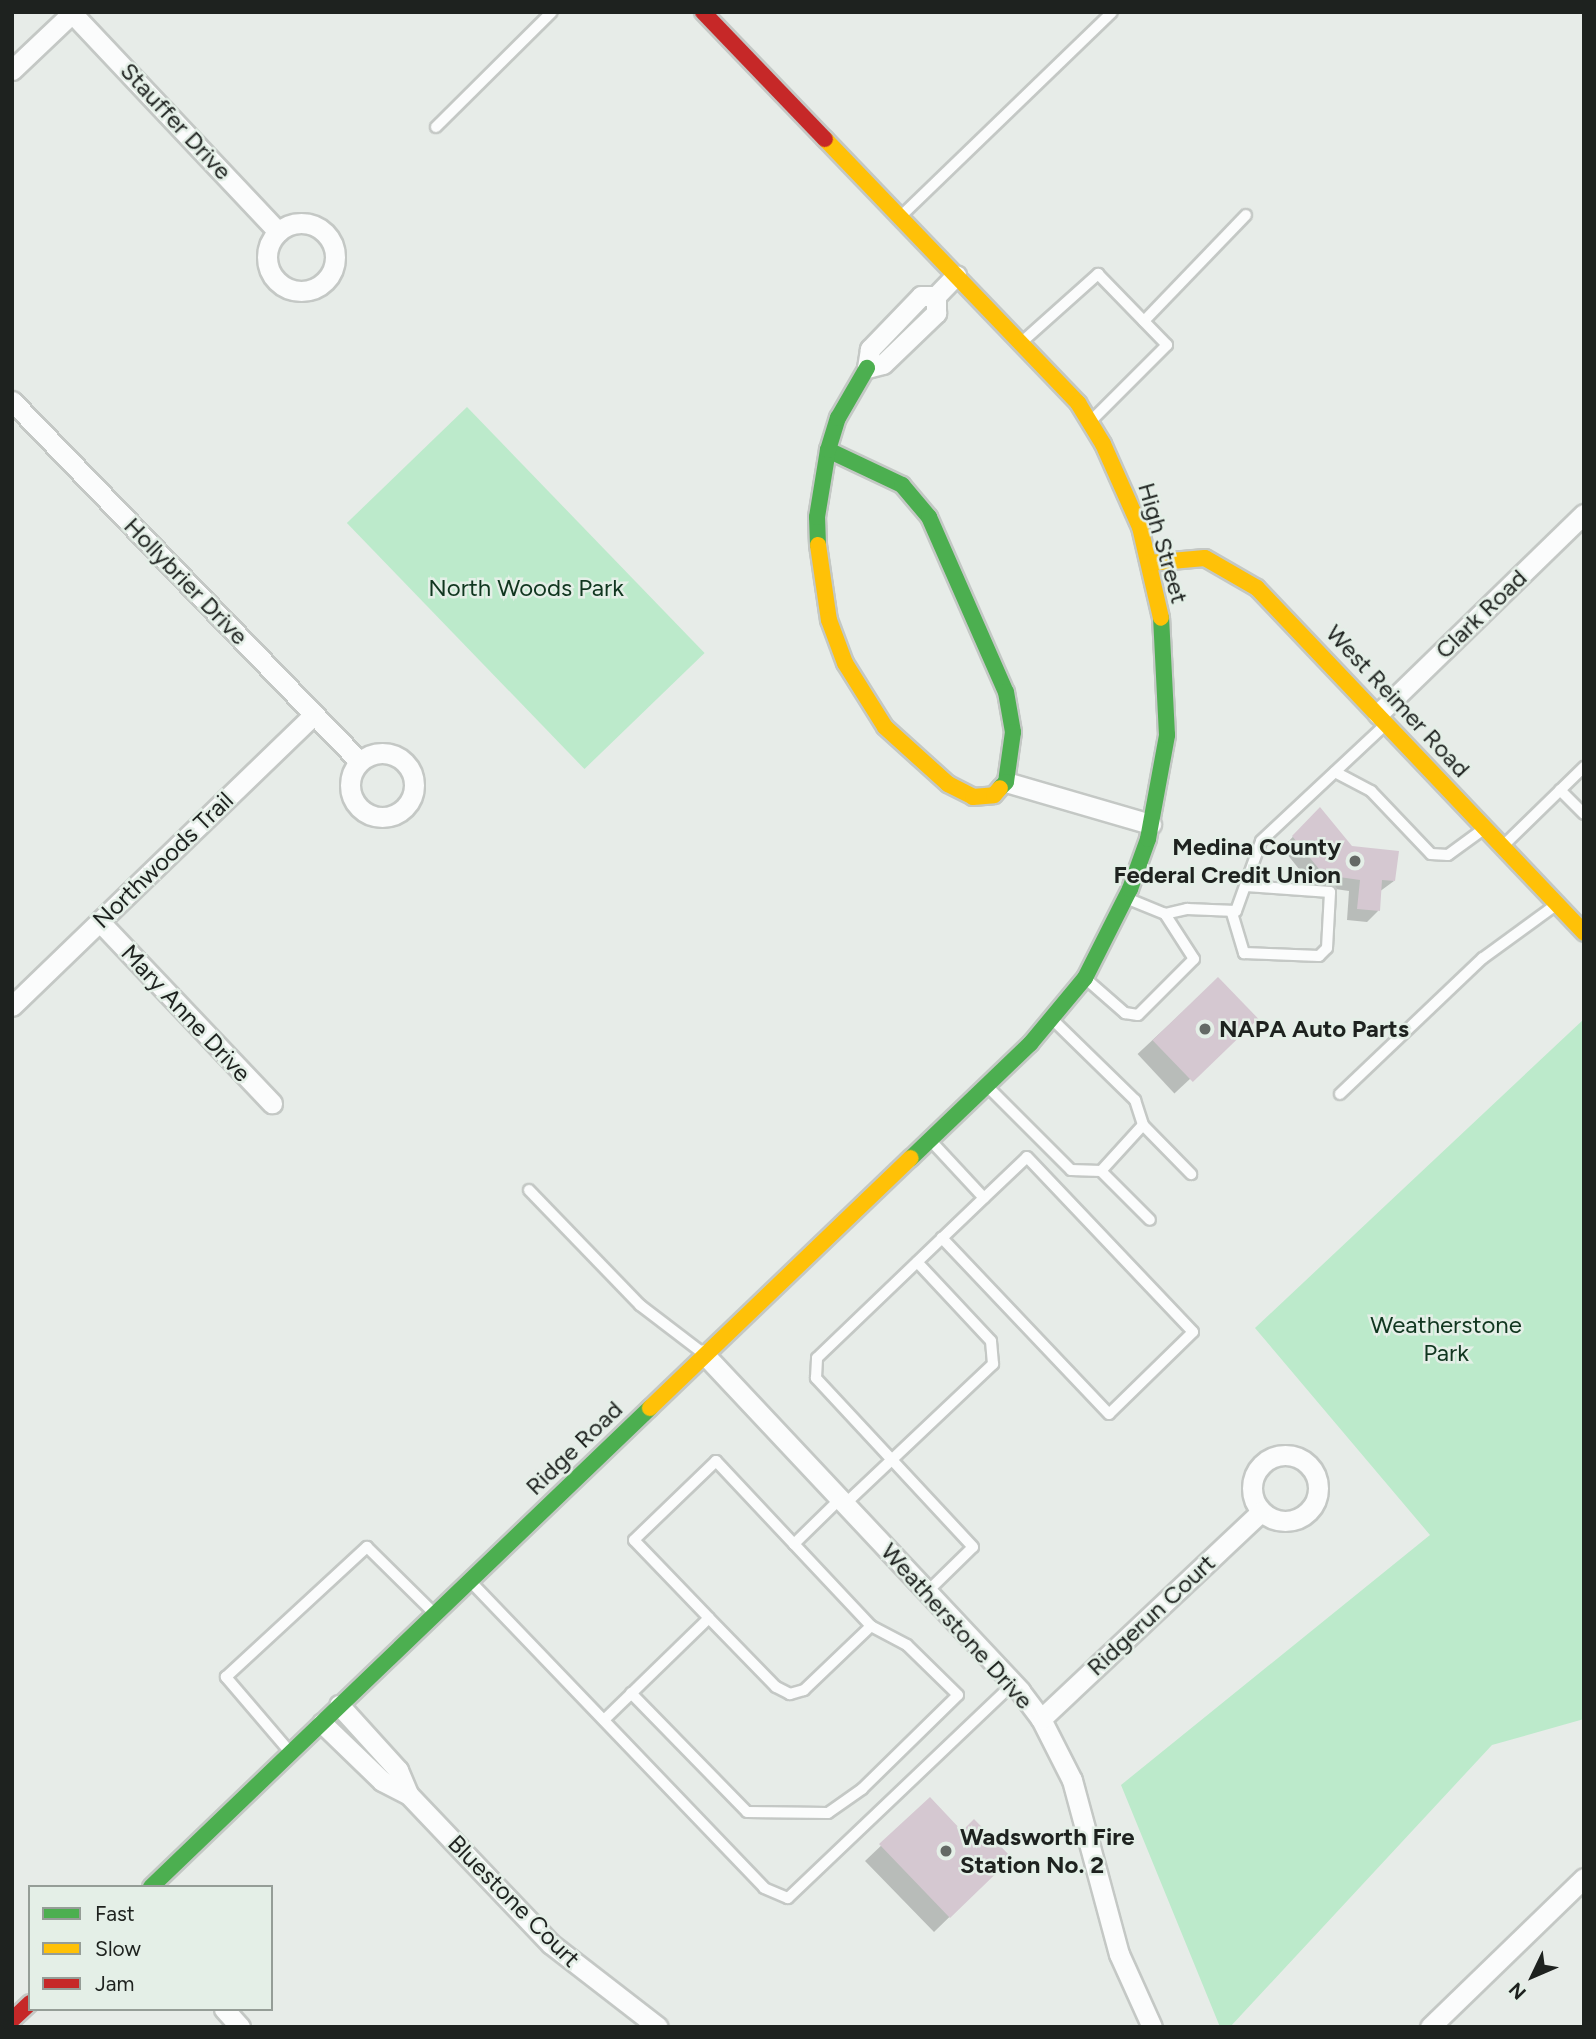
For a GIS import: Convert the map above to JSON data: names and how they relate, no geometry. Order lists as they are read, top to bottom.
{
  "streets": {
    "main road": ["High Street", "West Reimer Road", "Ridge Road"],
    "street": [
      "Stauffer Drive",
      "Hollybrier Drive",
      "Clark Road",
      "Northwoods Trail",
      "Mary Anne Drive",
      "Ridgerun Court",
      "Weatherstone Drive",
      "Bluestone Court"
    ]
  },
  "crossings": [
    ["High Street", "West Reimer Road"],
    ["High Street", "Ridge Road"],
    ["Hollybrier Drive", "Northwoods Trail"],
    ["Clark Road", "West Reimer Road"],
    ["Northwoods Trail", "Mary Anne Drive"],
    ["Ridge Road", "Weatherstone Drive"],
    ["Ridge Road", "Bluestone Court"],
    ["Ridgerun Court", "Weatherstone Drive"]
  ],
  "parks": ["North Woods Park", "Weatherstone Park"],
  "places": ["Medina County Federal Credit Union", "NAPA Auto Parts", "Wadsworth Fire Station No. 2"],
  "legend": ["Fast", "Slow", "Jam"],
  "north": "bottom left"
}
